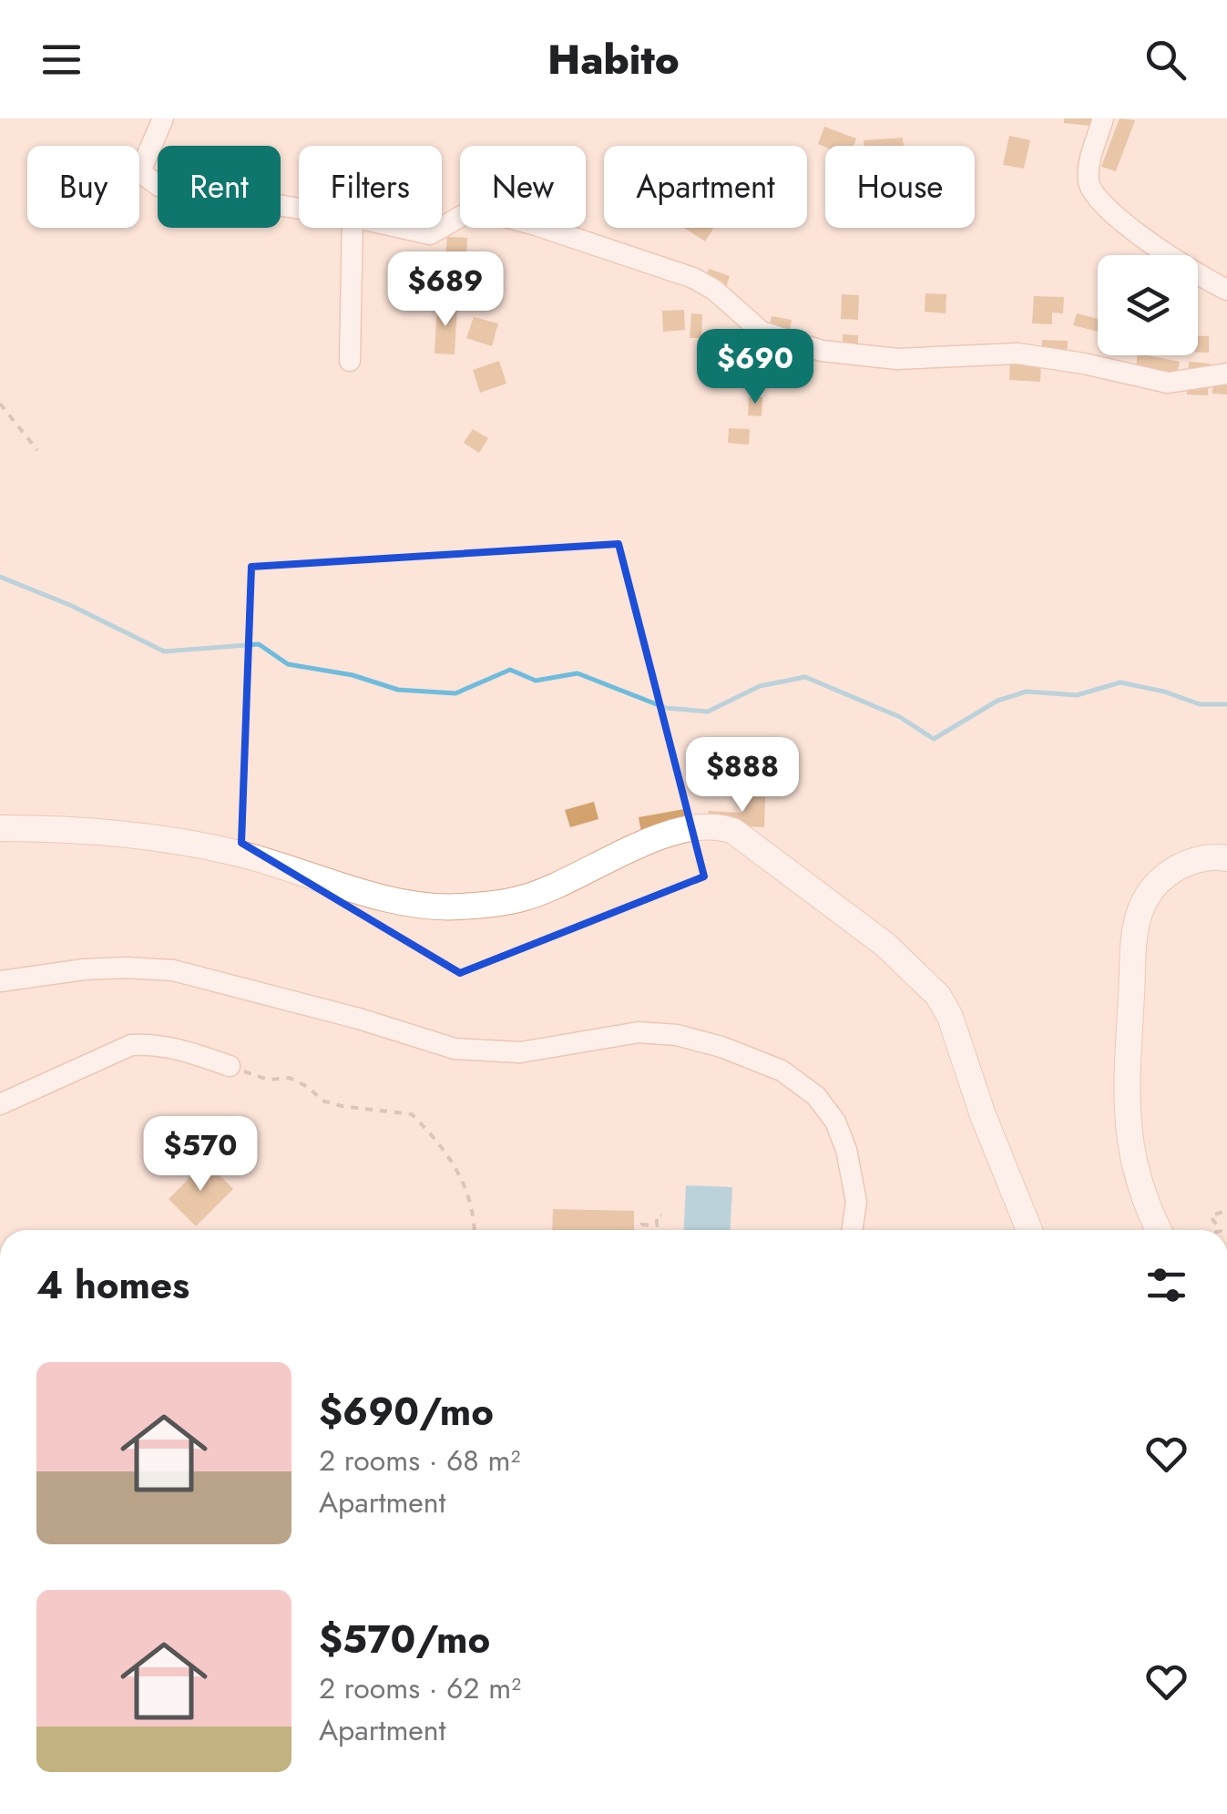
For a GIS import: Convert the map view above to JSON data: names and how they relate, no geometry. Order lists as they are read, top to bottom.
{
  "page": {
    "header": "Habito",
    "chip": [
      "Buy",
      "Rent",
      "Filters",
      "New",
      "Apartment",
      "House"
    ],
    "price": [
      "$689",
      "$690",
      "$888",
      "$570"
    ],
    "heading": "4 homes",
    "list": [
      {
        "name": "$690/mo",
        "note": "2 rooms · 68 m² · Apartment"
      },
      {
        "name": "$570/mo",
        "note": "2 rooms · 62 m² · Apartment"
      }
    ]
  }
}
